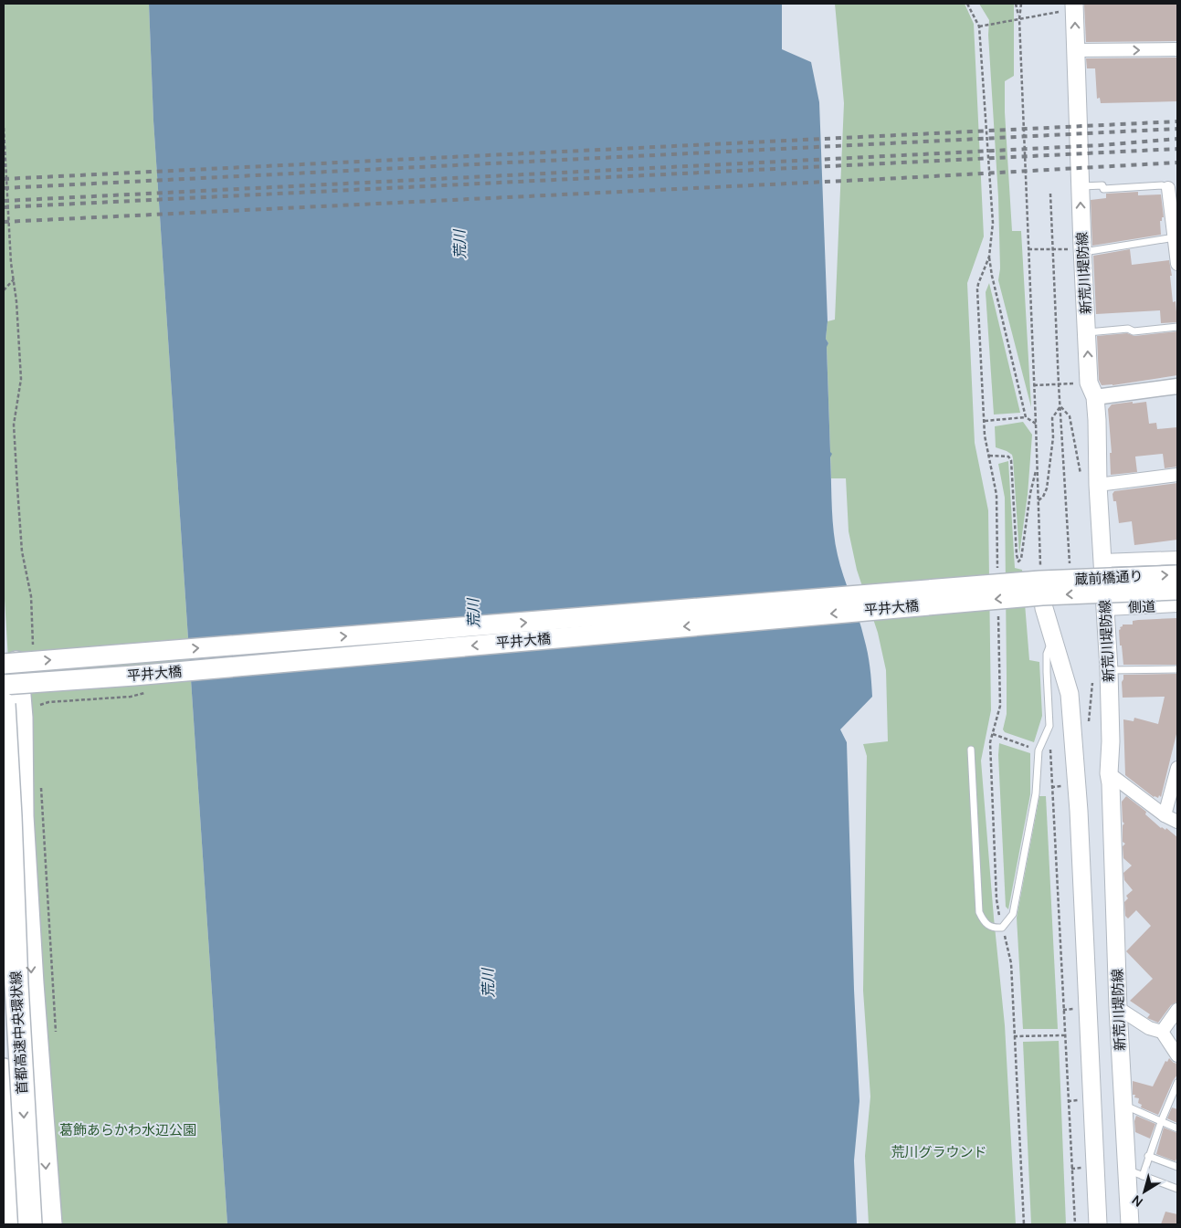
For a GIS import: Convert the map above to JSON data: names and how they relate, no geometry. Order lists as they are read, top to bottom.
{
  "streets": {
    "highway": ["首都高速中央環状線"],
    "main road": ["新荒川堤防線", "蔵前橋通り", "平井大橋"],
    "street": ["側道"]
  },
  "crossings": [
    ["新荒川堤防線", "側道"],
    ["蔵前橋通り", "平井大橋"]
  ],
  "water": ["荒川"],
  "parks": ["葛飾あらかわ水辺公園", "荒川グラウンド"],
  "north": "bottom left"
}
